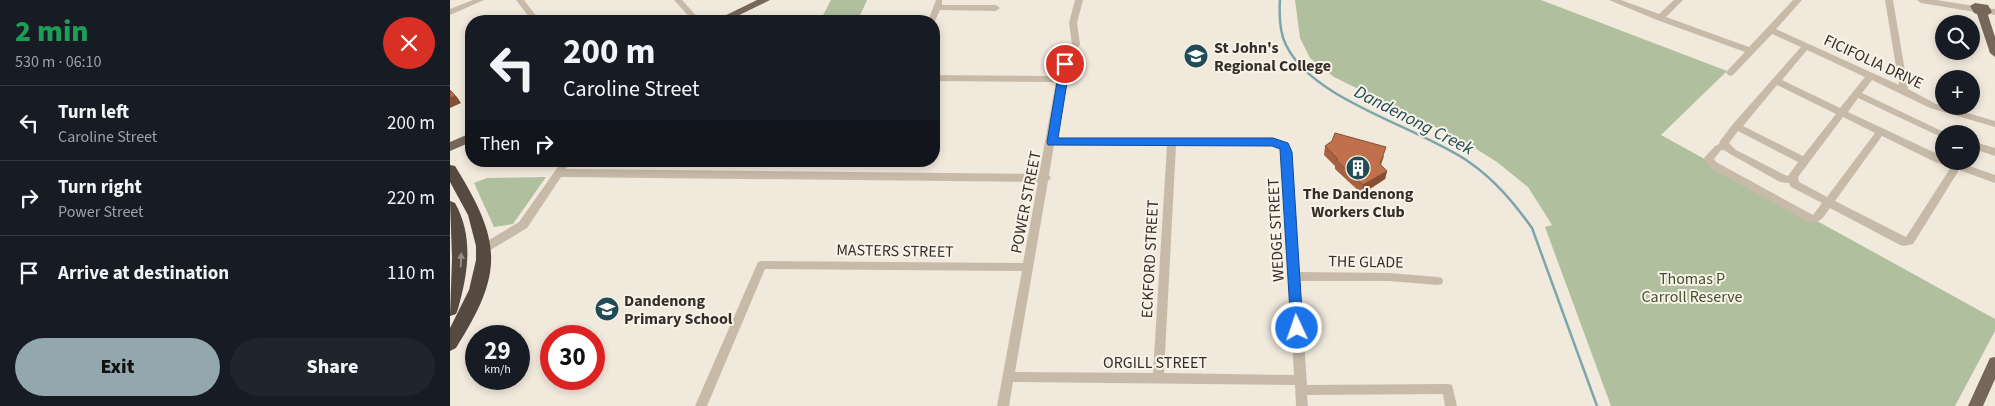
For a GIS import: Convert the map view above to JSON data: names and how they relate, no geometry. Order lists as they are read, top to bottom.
{
  "streets": {
    "street": [
      "FICIFOLIA DRIVE",
      "POWER STREET",
      "WEDGE STREET",
      "MASTERS STREET",
      "ECKFORD STREET",
      "THE GLADE",
      "ORGILL STREET"
    ]
  },
  "crossings": [
    ["POWER STREET", "MASTERS STREET"],
    ["POWER STREET", "ORGILL STREET"],
    ["WEDGE STREET", "ECKFORD STREET"],
    ["WEDGE STREET", "THE GLADE"],
    ["WEDGE STREET", "ORGILL STREET"],
    ["ECKFORD STREET", "ORGILL STREET"]
  ],
  "water": ["Dandenong Creek"],
  "parks": ["Thomas P Carroll Reserve"],
  "places": {
    "school or university": ["St John's Regional College", "Dandenong Primary School"],
    "building": ["The Dandenong Workers Club"]
  },
  "page": {
    "heading": ["2 min", "530 m · 06:10"],
    "map_buttons": ["+", "−"],
    "turn": ["200 m", "Caroline Street"],
    "list": [
      {
        "name": "Turn left",
        "note": "Caroline Street",
        "value": "200 m"
      },
      {
        "name": "Turn right",
        "note": "Power Street",
        "value": "220 m"
      },
      {
        "name": "Arrive at destination",
        "value": "110 m"
      }
    ],
    "then": "Then",
    "speed": "29 km/h",
    "limit": "30",
    "buttons": ["Exit", "Share"]
  }
}
